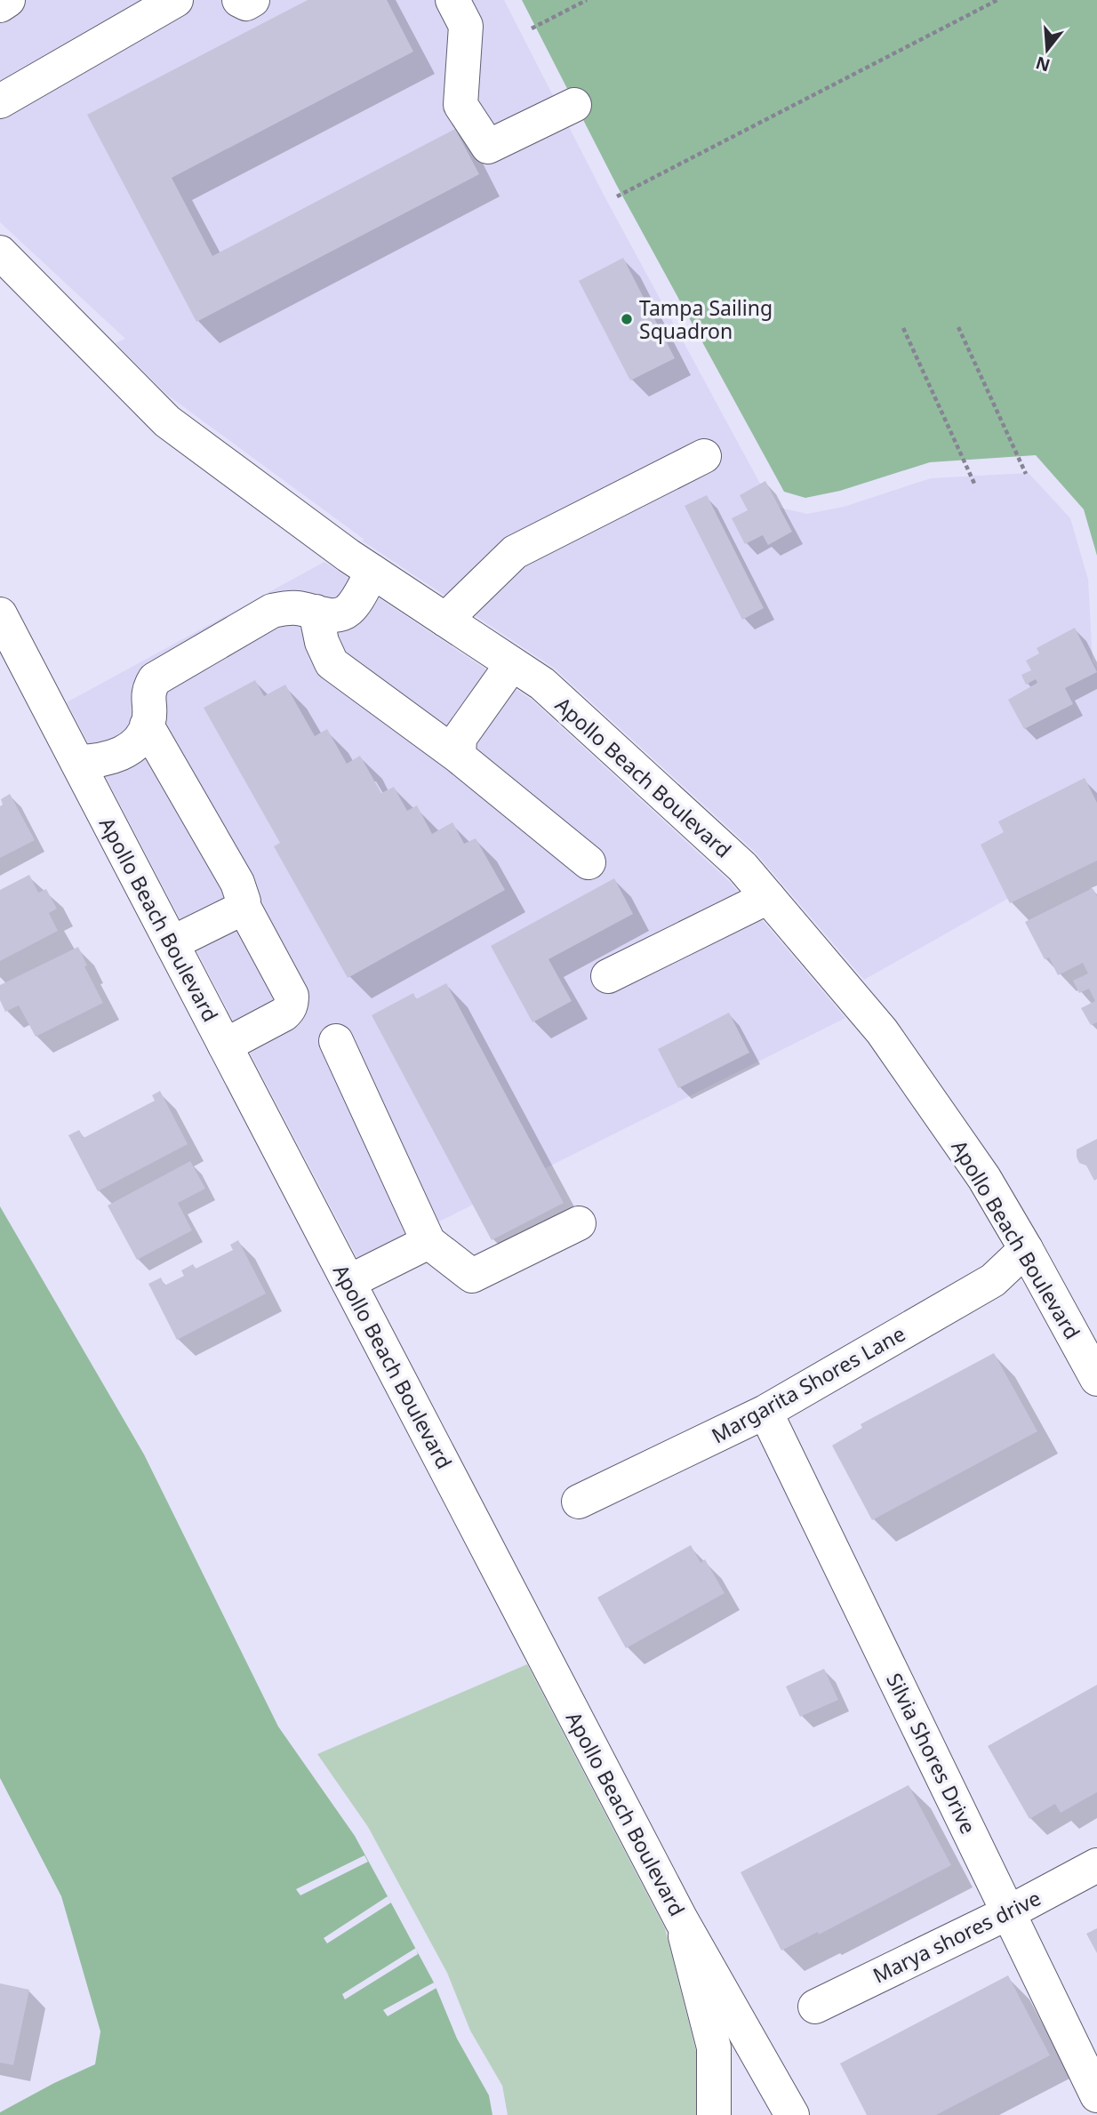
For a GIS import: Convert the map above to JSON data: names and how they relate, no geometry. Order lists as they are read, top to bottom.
{
  "streets": {
    "main road": [
      "Apollo Beach Boulevard",
      "Margarita Shores Lane",
      "Silvia Shores Drive",
      "Marya shores drive"
    ]
  },
  "crossings": [
    ["Apollo Beach Boulevard", "Margarita Shores Lane"],
    ["Margarita Shores Lane", "Silvia Shores Drive"],
    ["Silvia Shores Drive", "Marya shores drive"]
  ],
  "places": ["Tampa Sailing Squadron"],
  "north": "bottom"
}
